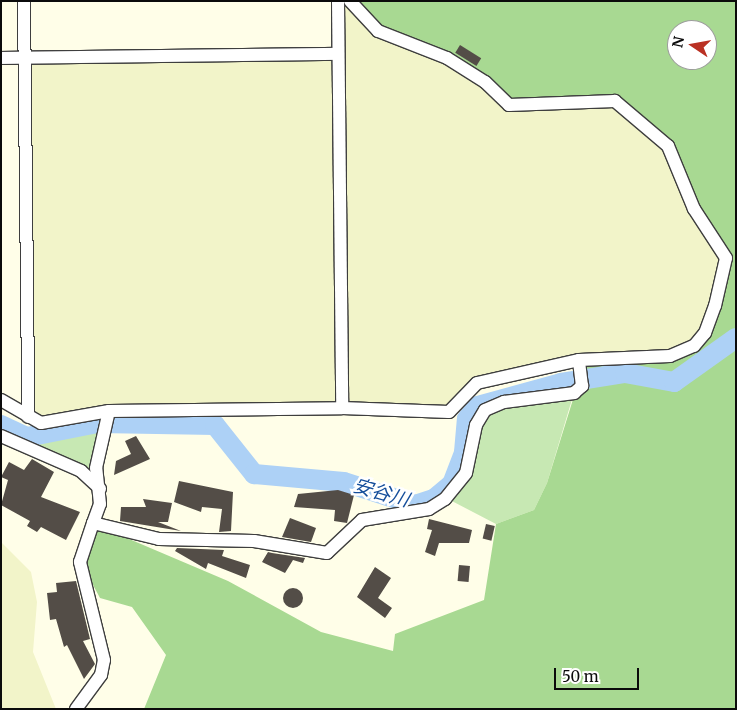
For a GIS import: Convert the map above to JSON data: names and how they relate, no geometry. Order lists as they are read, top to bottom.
{
  "water": ["安谷川"],
  "scale_bar": "50 m",
  "north": "left"
}
